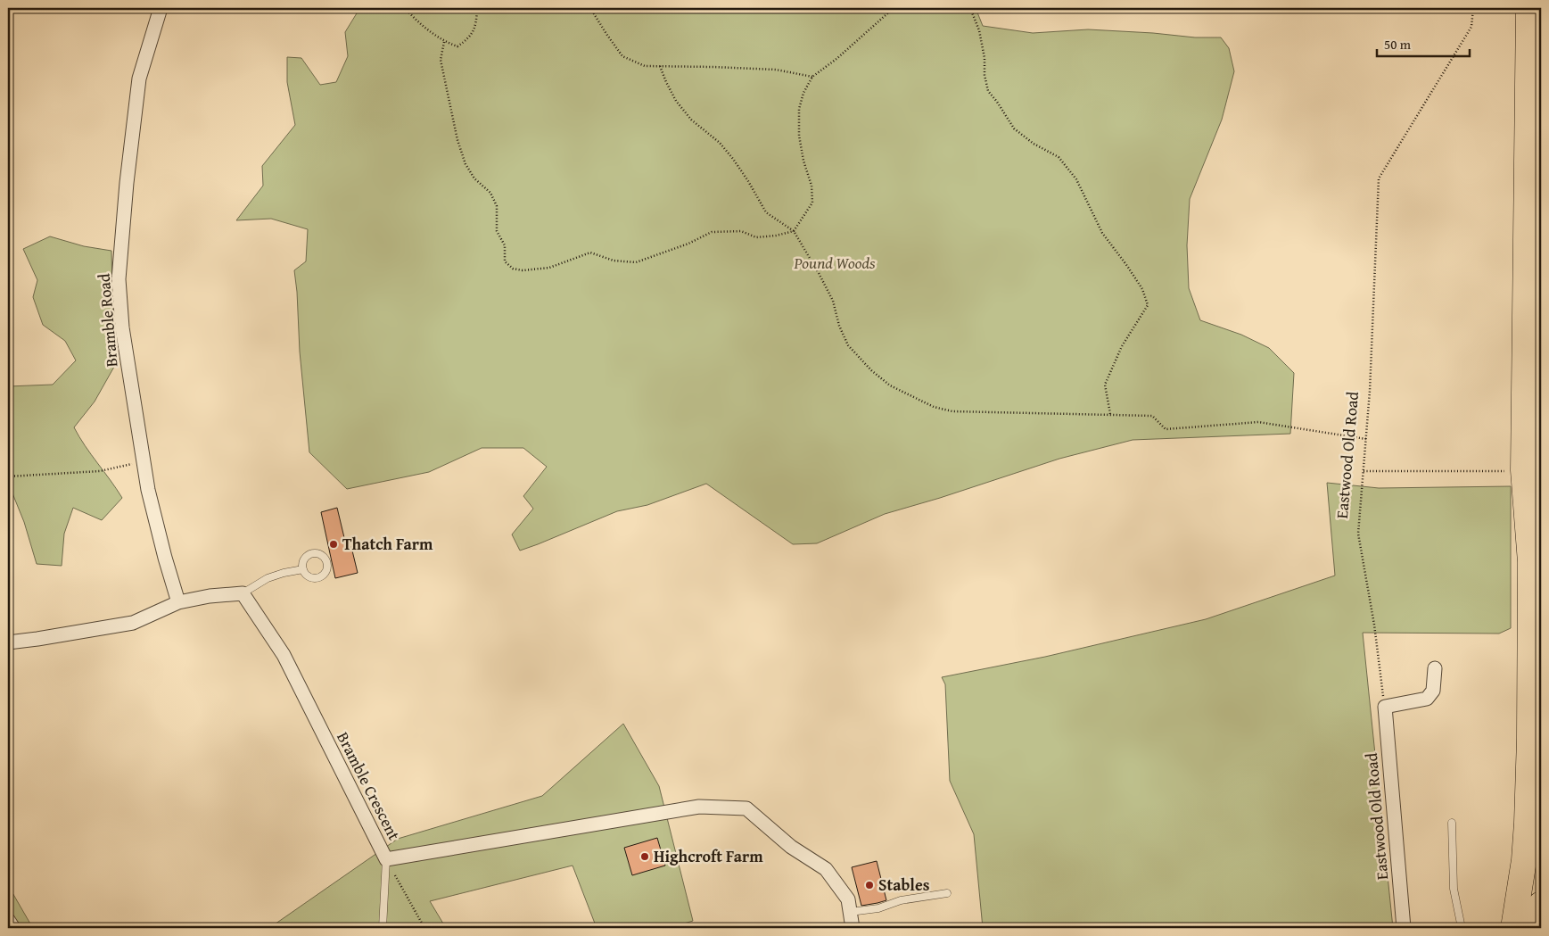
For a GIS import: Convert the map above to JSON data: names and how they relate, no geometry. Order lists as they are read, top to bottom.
{
  "streets": {
    "street": ["Bramble Road", "Eastwood Old Road", "Bramble Crescent"]
  },
  "parks": ["Pound Woods"],
  "places": ["Thatch Farm", "Highcroft Farm", "Stables"],
  "scale_bar": "50 m"
}
